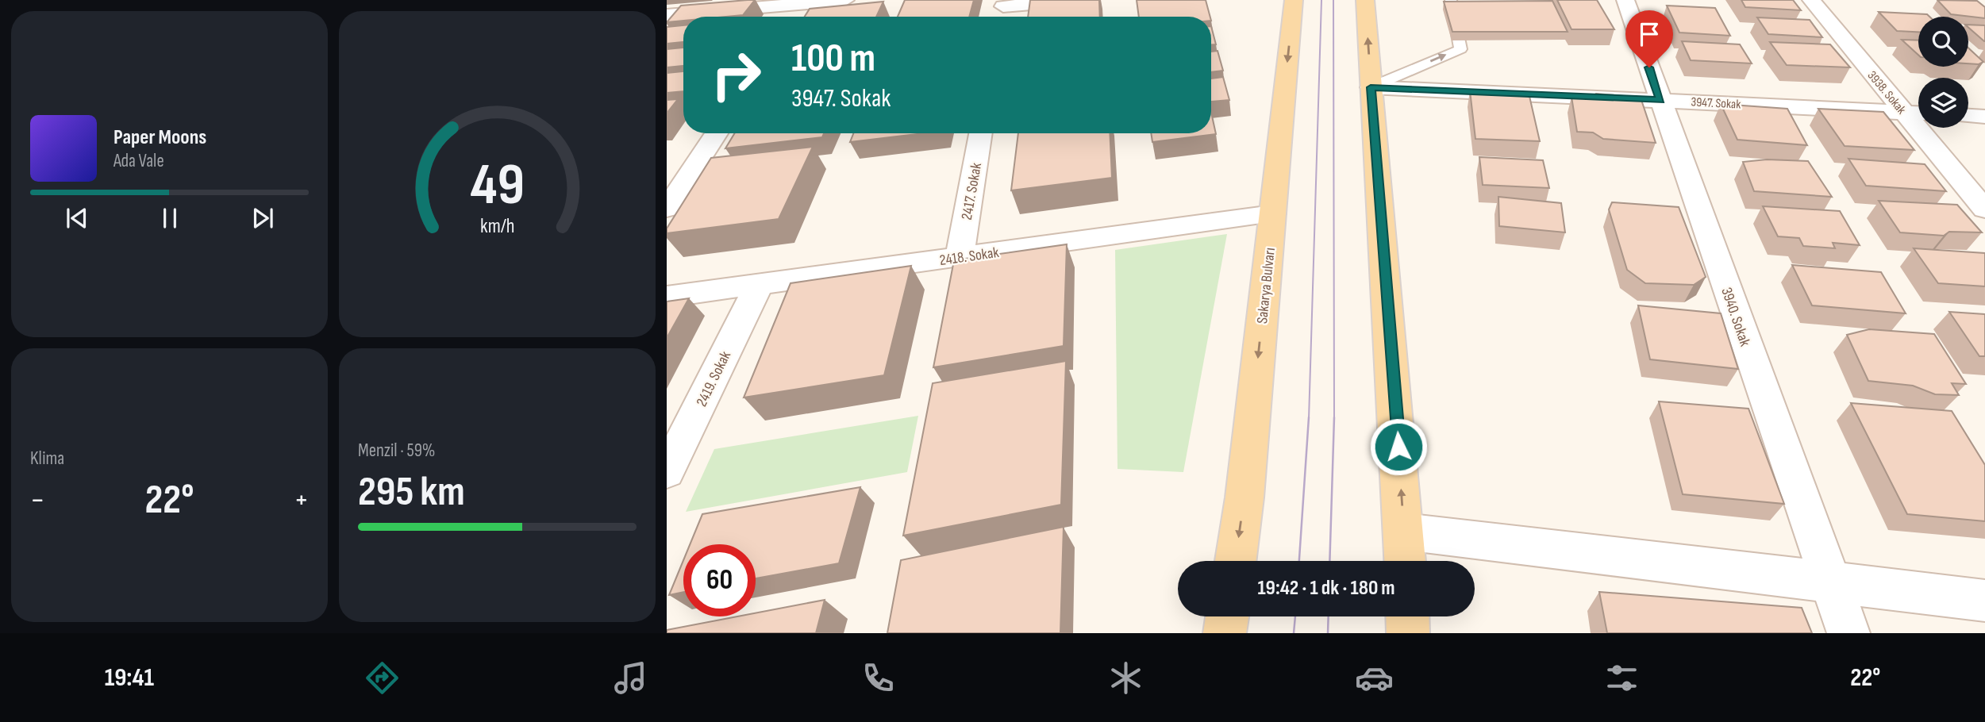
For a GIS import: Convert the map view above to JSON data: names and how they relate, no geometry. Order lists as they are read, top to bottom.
{
  "streets": {
    "main road": ["Sakarya Bulvarı"],
    "street": [
      "3938. Sokak",
      "3947. Sokak",
      "2417. Sokak",
      "2418. Sokak",
      "3940. Sokak",
      "2419. Sokak"
    ]
  },
  "crossings": [
    ["3938. Sokak", "3947. Sokak"],
    ["3947. Sokak", "3940. Sokak"],
    ["2417. Sokak", "2418. Sokak"],
    ["2418. Sokak", "Sakarya Bulvarı"],
    ["2418. Sokak", "2419. Sokak"]
  ],
  "page": {
    "turn": ["100 m", "3947. Sokak"],
    "song": ["Paper Moons", "Ada Vale"],
    "tile": [
      "Klima",
      ["Menzil · 59%", "295 km"]
    ],
    "heat": ["−", "22°", "+"],
    "limit": "60",
    "trip": "19:42 · 1 dk · 180 m",
    "tabs": ["19:41", "22°"],
    "gauge": ["49", "km/h"]
  }
}
